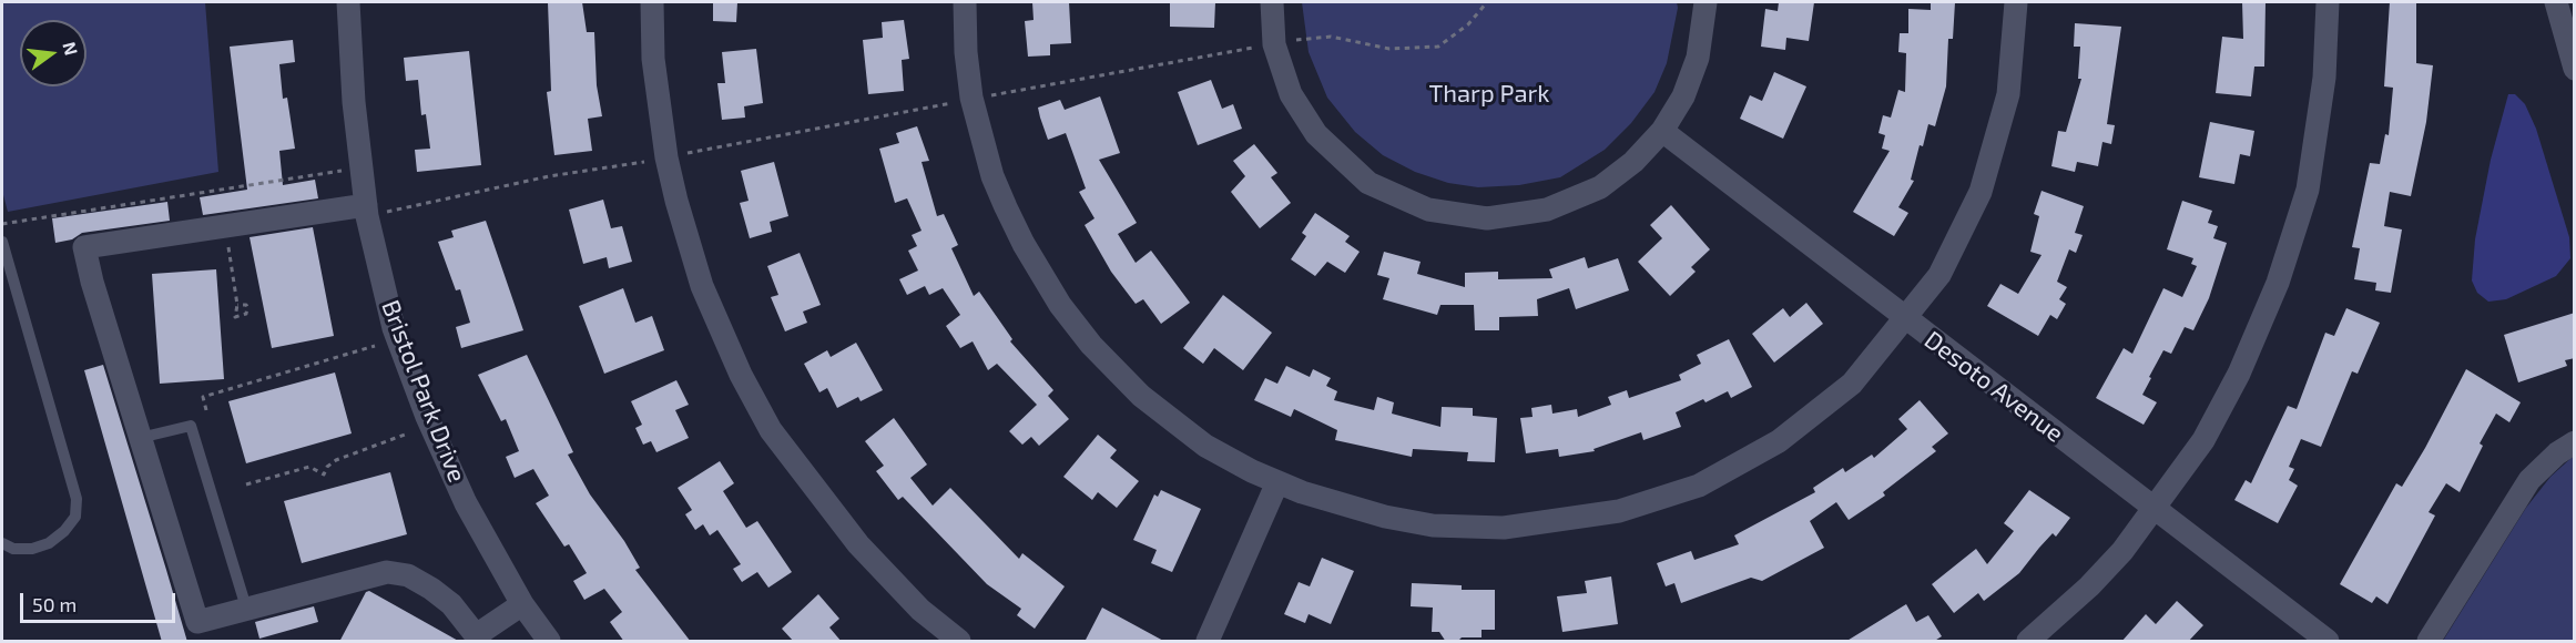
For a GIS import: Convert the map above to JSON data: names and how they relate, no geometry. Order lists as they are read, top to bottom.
{
  "streets": {
    "street": ["Desoto Avenue", "Bristol Park Drive"]
  },
  "parks": ["Tharp Park"],
  "scale_bar": "50 m",
  "north": "right"
}
